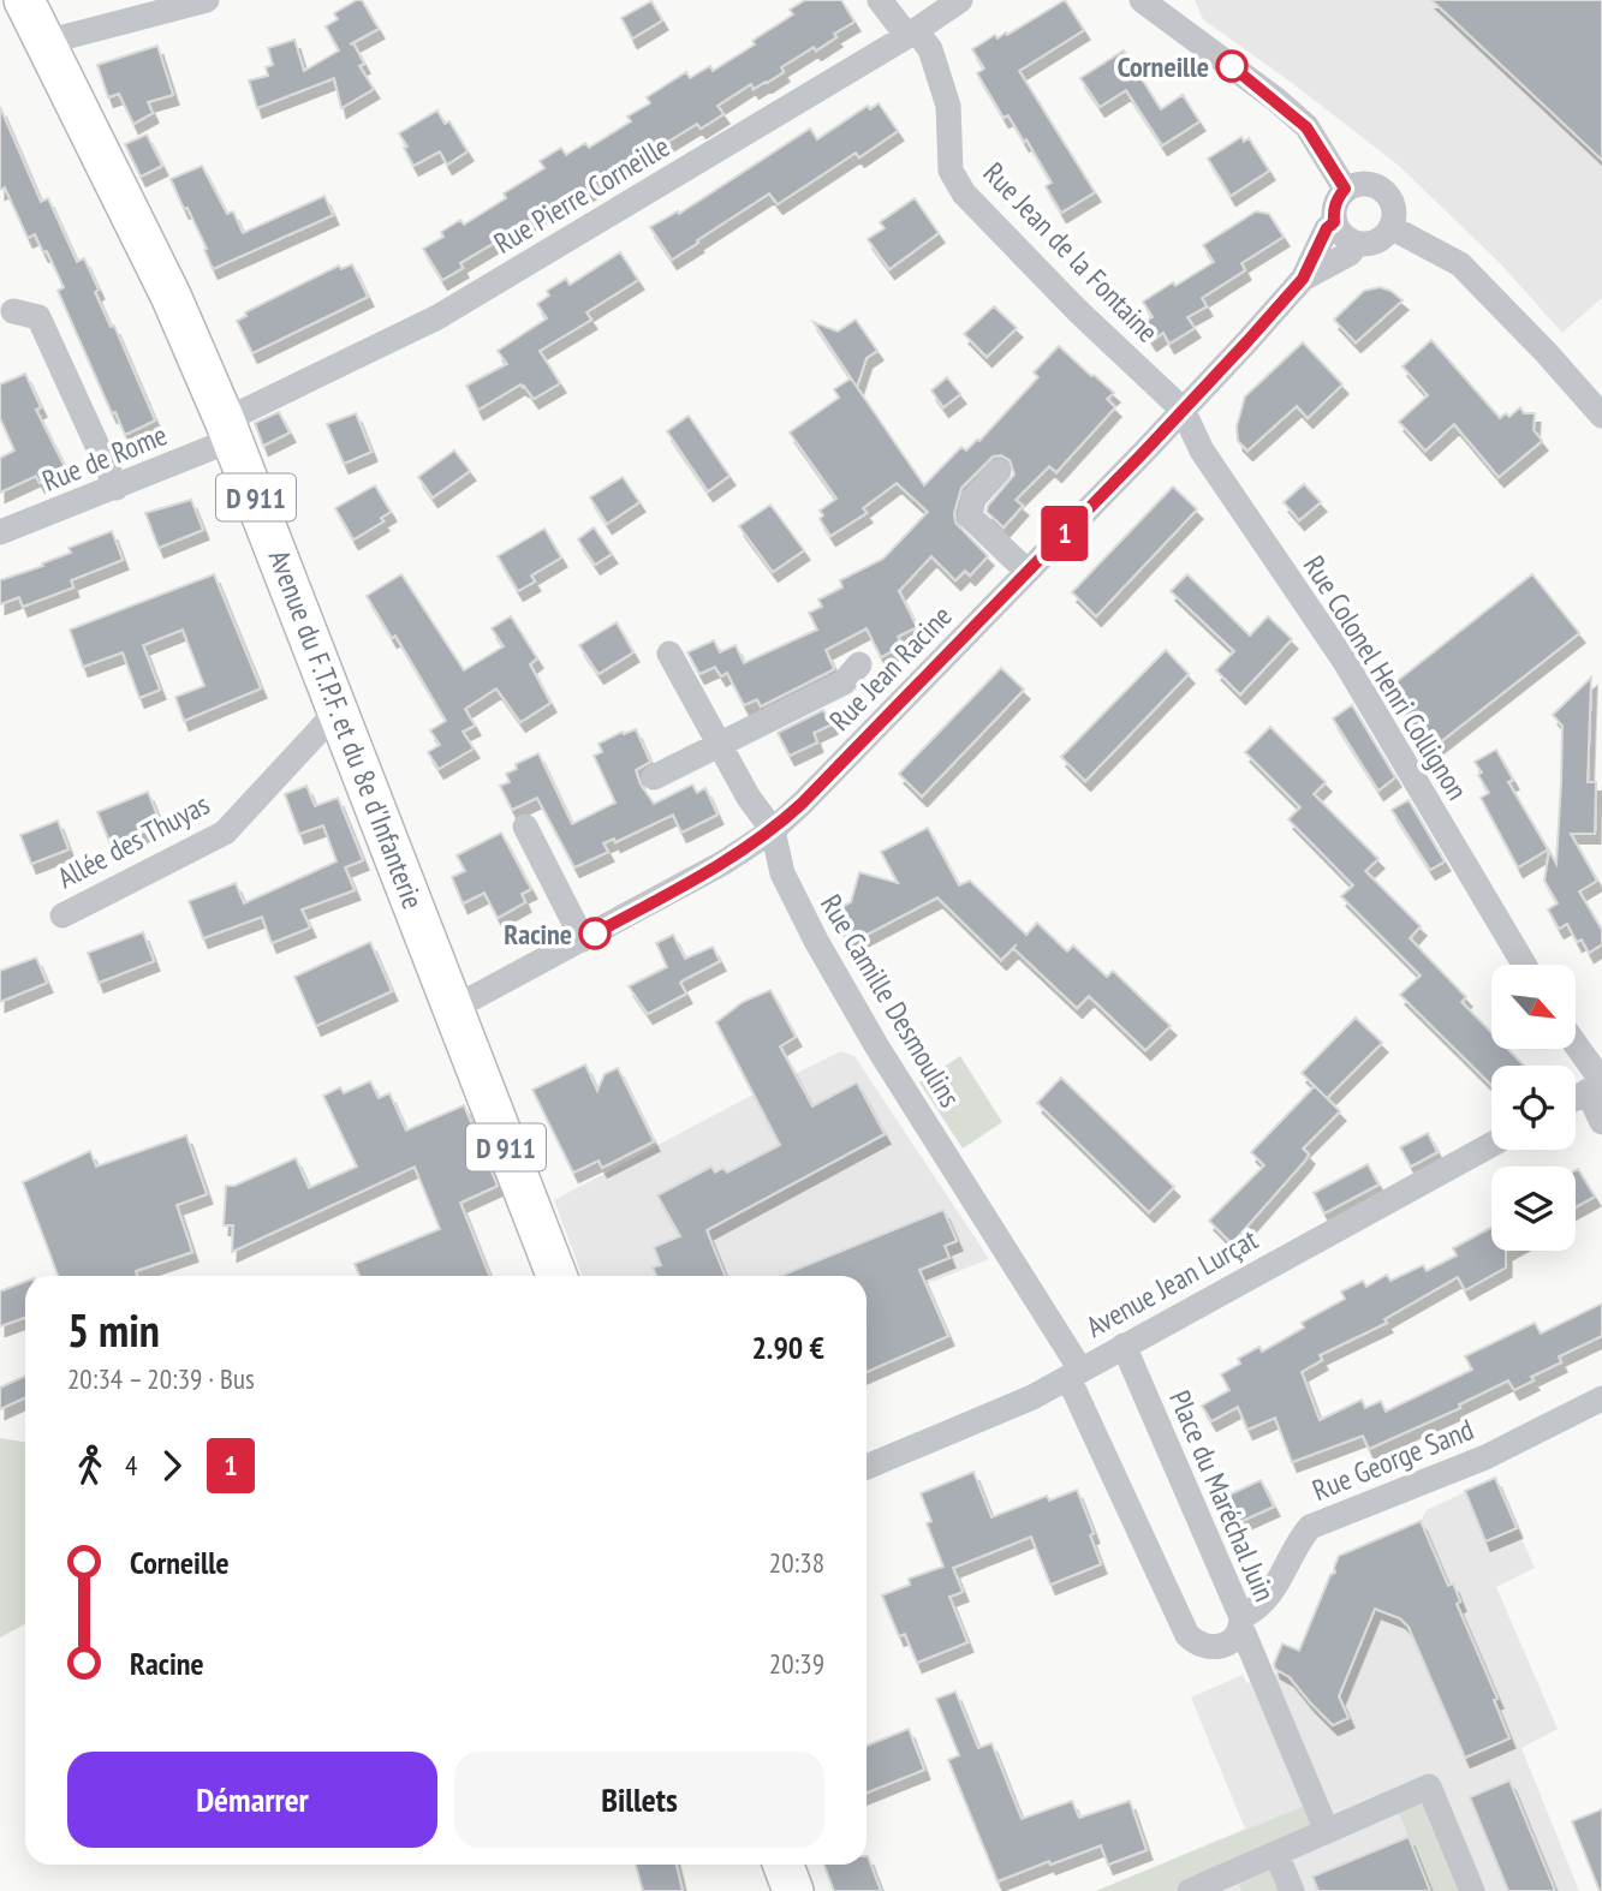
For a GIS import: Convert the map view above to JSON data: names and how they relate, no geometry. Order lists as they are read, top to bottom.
{
  "streets": {
    "main road": ["D 911", "Avenue du F.T.P.F. et du 8e d'Infanterie"],
    "street": [
      "Rue Pierre Corneille",
      "Rue Jean de la Fontaine",
      "Rue de Rome",
      "Rue Jean Racine",
      "Rue Colonel Henri Collignon",
      "Allée des Thuyas",
      "Rue Camille Desmoulins",
      "Avenue Jean Lurçat",
      "Rue George Sand",
      "Place du Maréchal Juin"
    ]
  },
  "crossings": [
    ["Rue Pierre Corneille", "Rue Jean de la Fontaine"],
    ["Rue Pierre Corneille", "Rue de Rome"],
    ["Rue Pierre Corneille", "Avenue du F.T.P.F. et du 8e d'Infanterie"],
    ["Rue Jean de la Fontaine", "Rue Jean Racine"],
    ["Rue Jean de la Fontaine", "Rue Colonel Henri Collignon"],
    ["Rue de Rome", "Avenue du F.T.P.F. et du 8e d'Infanterie"],
    ["Rue Jean Racine", "Rue Colonel Henri Collignon"],
    ["Rue Jean Racine", "Avenue du F.T.P.F. et du 8e d'Infanterie"],
    ["Rue Jean Racine", "Rue Camille Desmoulins"],
    ["Avenue du F.T.P.F. et du 8e d'Infanterie", "Allée des Thuyas"],
    ["Rue Camille Desmoulins", "Avenue Jean Lurçat"],
    ["Rue Camille Desmoulins", "Place du Maréchal Juin"],
    ["Avenue Jean Lurçat", "Place du Maréchal Juin"],
    ["Rue George Sand", "Place du Maréchal Juin"]
  ],
  "places": ["Corneille", "Racine"],
  "lines": ["bus line 1"],
  "north": "bottom right",
  "page": {
    "on_map": "1",
    "heading": ["5 min", "20:34 – 20:39 · Bus", "2.90 €"],
    "legs": ["4", "1"],
    "list": [
      {
        "name": "Corneille",
        "value": "20:38"
      },
      {
        "name": "Racine",
        "value": "20:39"
      }
    ],
    "buttons": ["Démarrer", "Billets"]
  }
}
